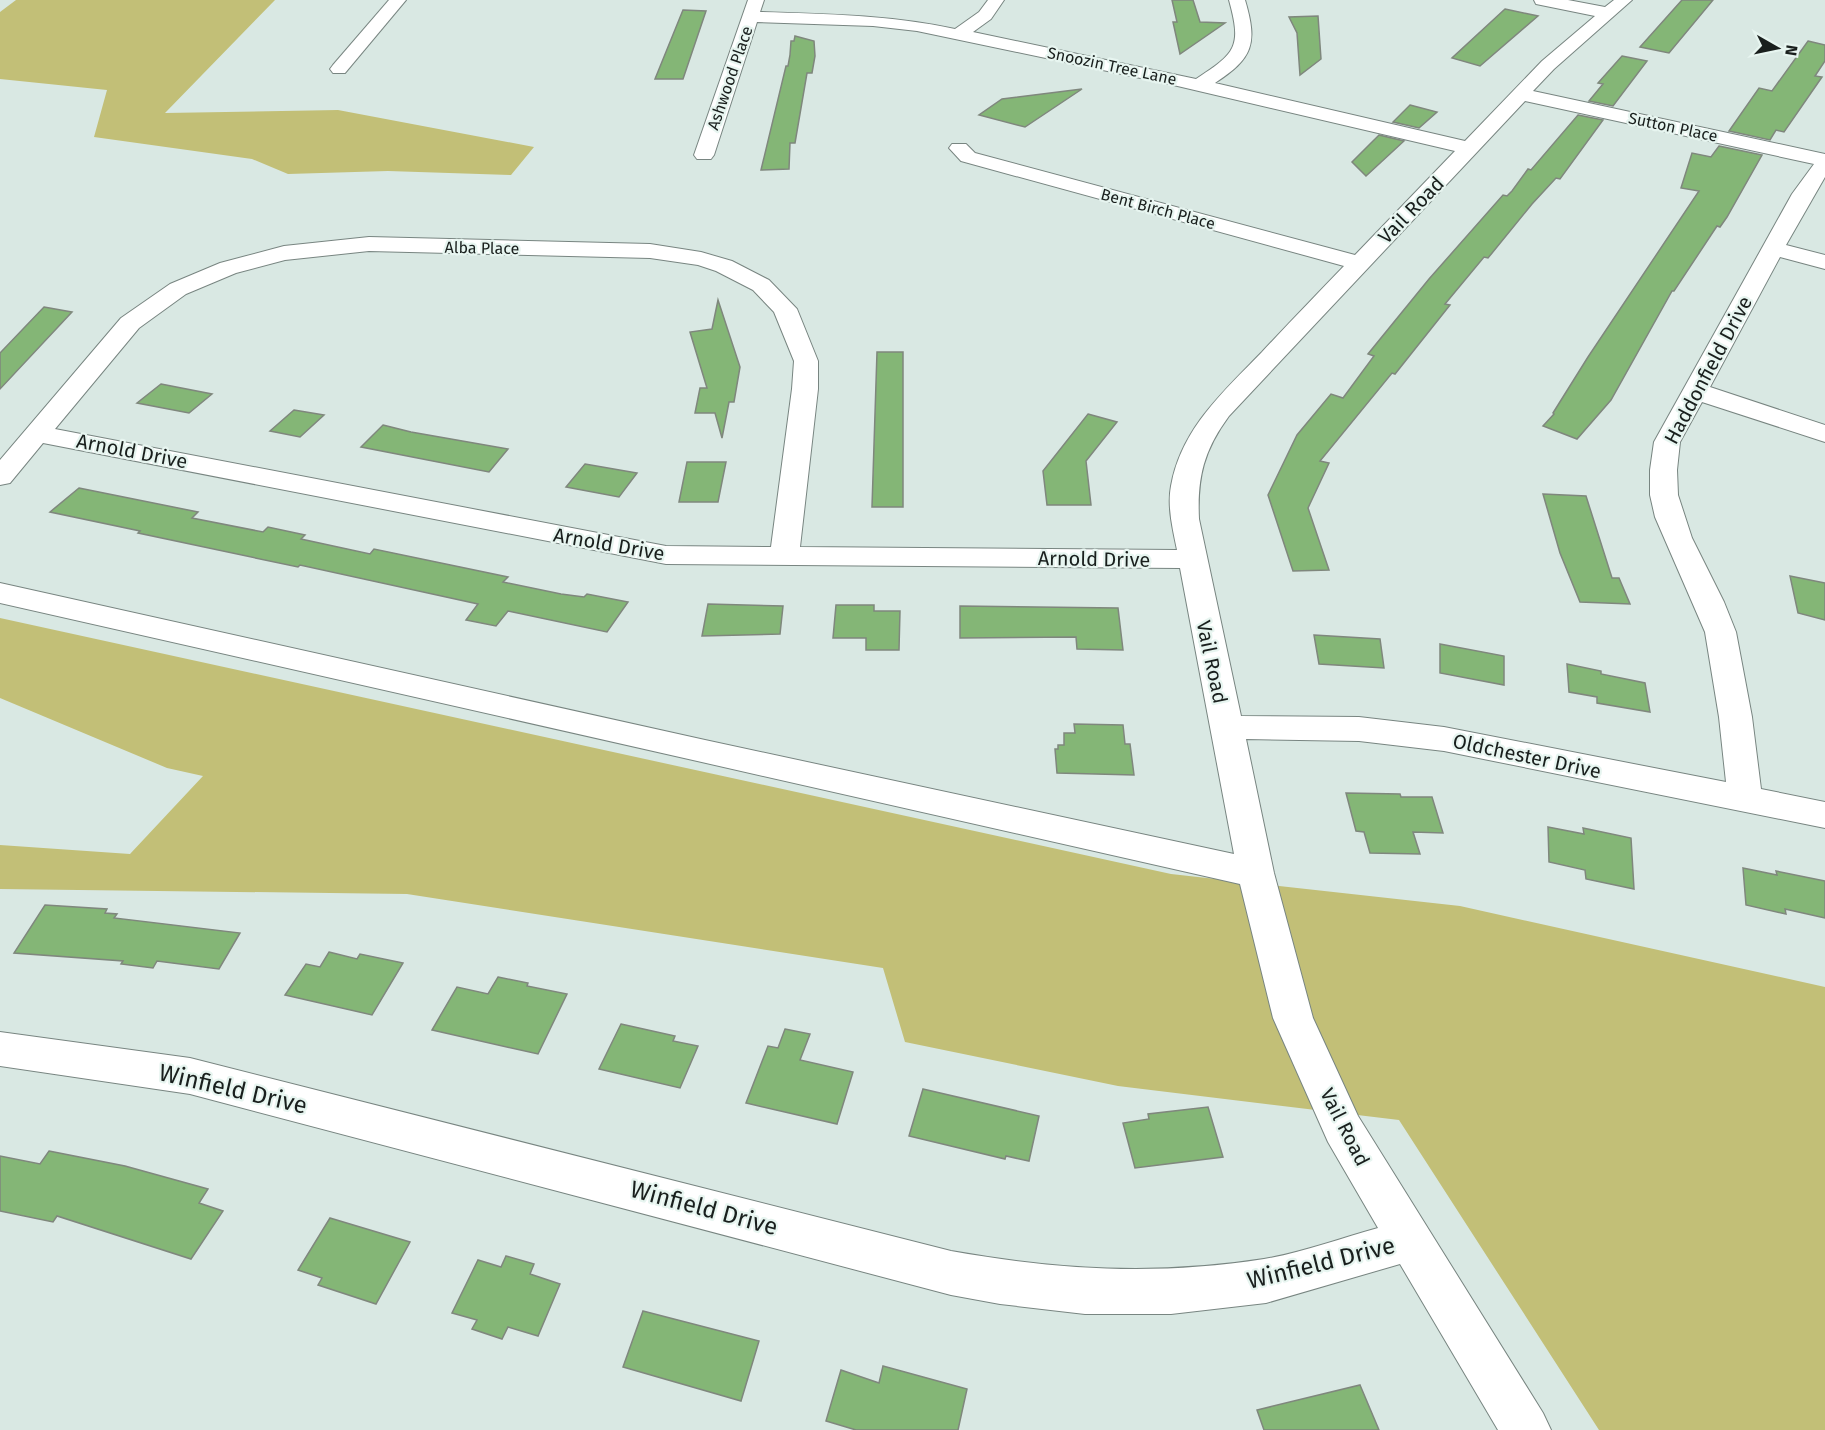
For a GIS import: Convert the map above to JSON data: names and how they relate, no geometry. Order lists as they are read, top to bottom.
{
  "streets": {
    "street": [
      "Snoozin Tree Lane",
      "Ashwood Place",
      "Sutton Place",
      "Bent Birch Place",
      "Vail Road",
      "Alba Place",
      "Haddonfield Drive",
      "Arnold Drive",
      "Oldchester Drive",
      "Winfield Drive"
    ]
  },
  "crossings": [
    ["Snoozin Tree Lane", "Ashwood Place"],
    ["Snoozin Tree Lane", "Vail Road"],
    ["Sutton Place", "Vail Road"],
    ["Sutton Place", "Haddonfield Drive"],
    ["Bent Birch Place", "Vail Road"],
    ["Vail Road", "Arnold Drive"],
    ["Vail Road", "Oldchester Drive"],
    ["Vail Road", "Winfield Drive"],
    ["Alba Place", "Arnold Drive"],
    ["Haddonfield Drive", "Oldchester Drive"]
  ],
  "north": "right"
}
